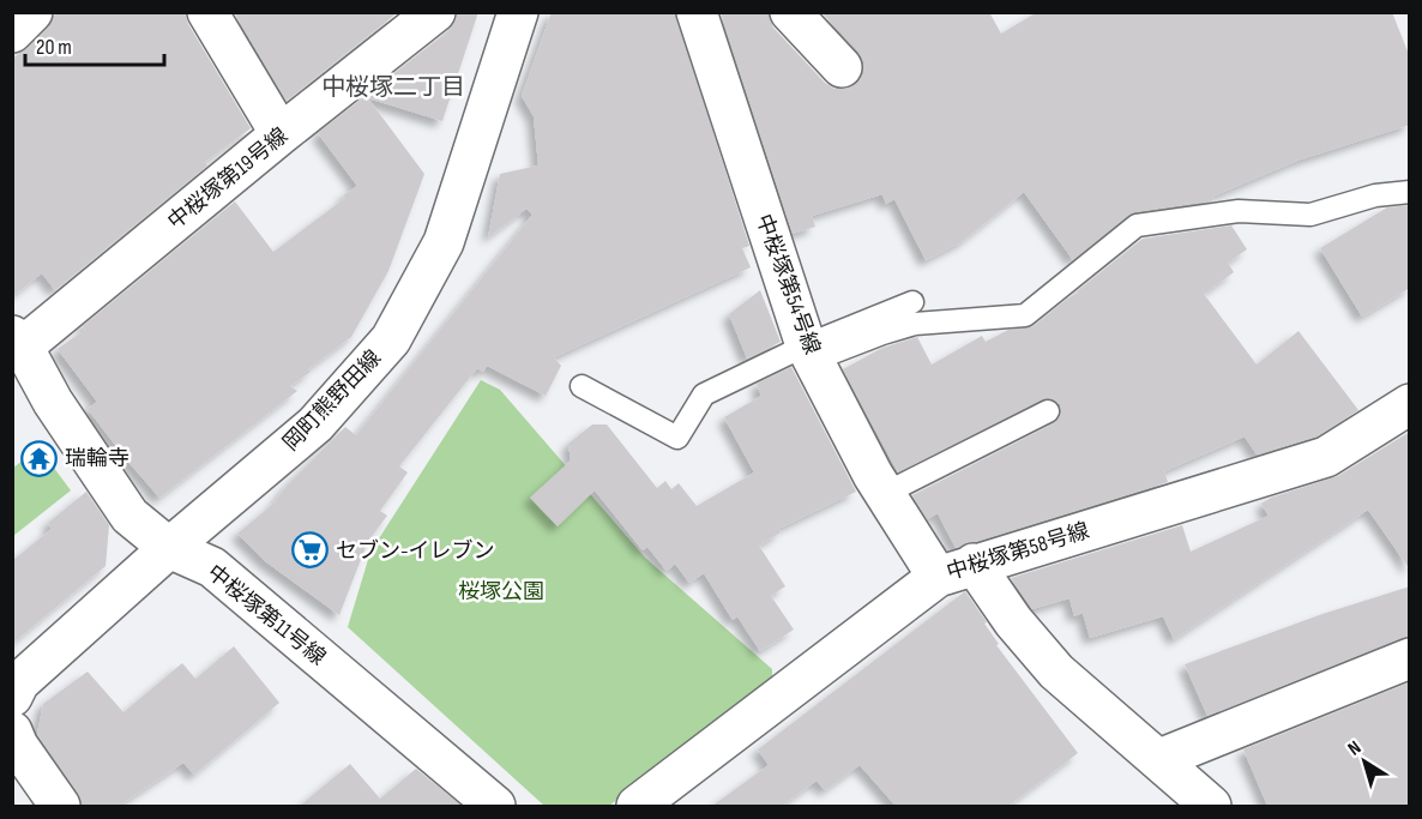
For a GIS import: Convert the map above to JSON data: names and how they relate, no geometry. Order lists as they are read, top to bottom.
{
  "streets": {
    "street": [
      "中桜塚第19号線",
      "中桜塚第54号線",
      "岡町熊野田線",
      "中桜塚第58号線",
      "中桜塚第11号線"
    ]
  },
  "crossings": [
    ["中桜塚第19号線", "中桜塚第11号線"],
    ["中桜塚第54号線", "中桜塚第58号線"],
    ["岡町熊野田線", "中桜塚第11号線"]
  ],
  "districts": ["中桜塚二丁目"],
  "parks": ["桜塚公園"],
  "places": {
    "temple": ["瑞輪寺"],
    "supermarket": ["セブン-イレブン"]
  },
  "scale_bar": "20 m",
  "north": "top left"
}
